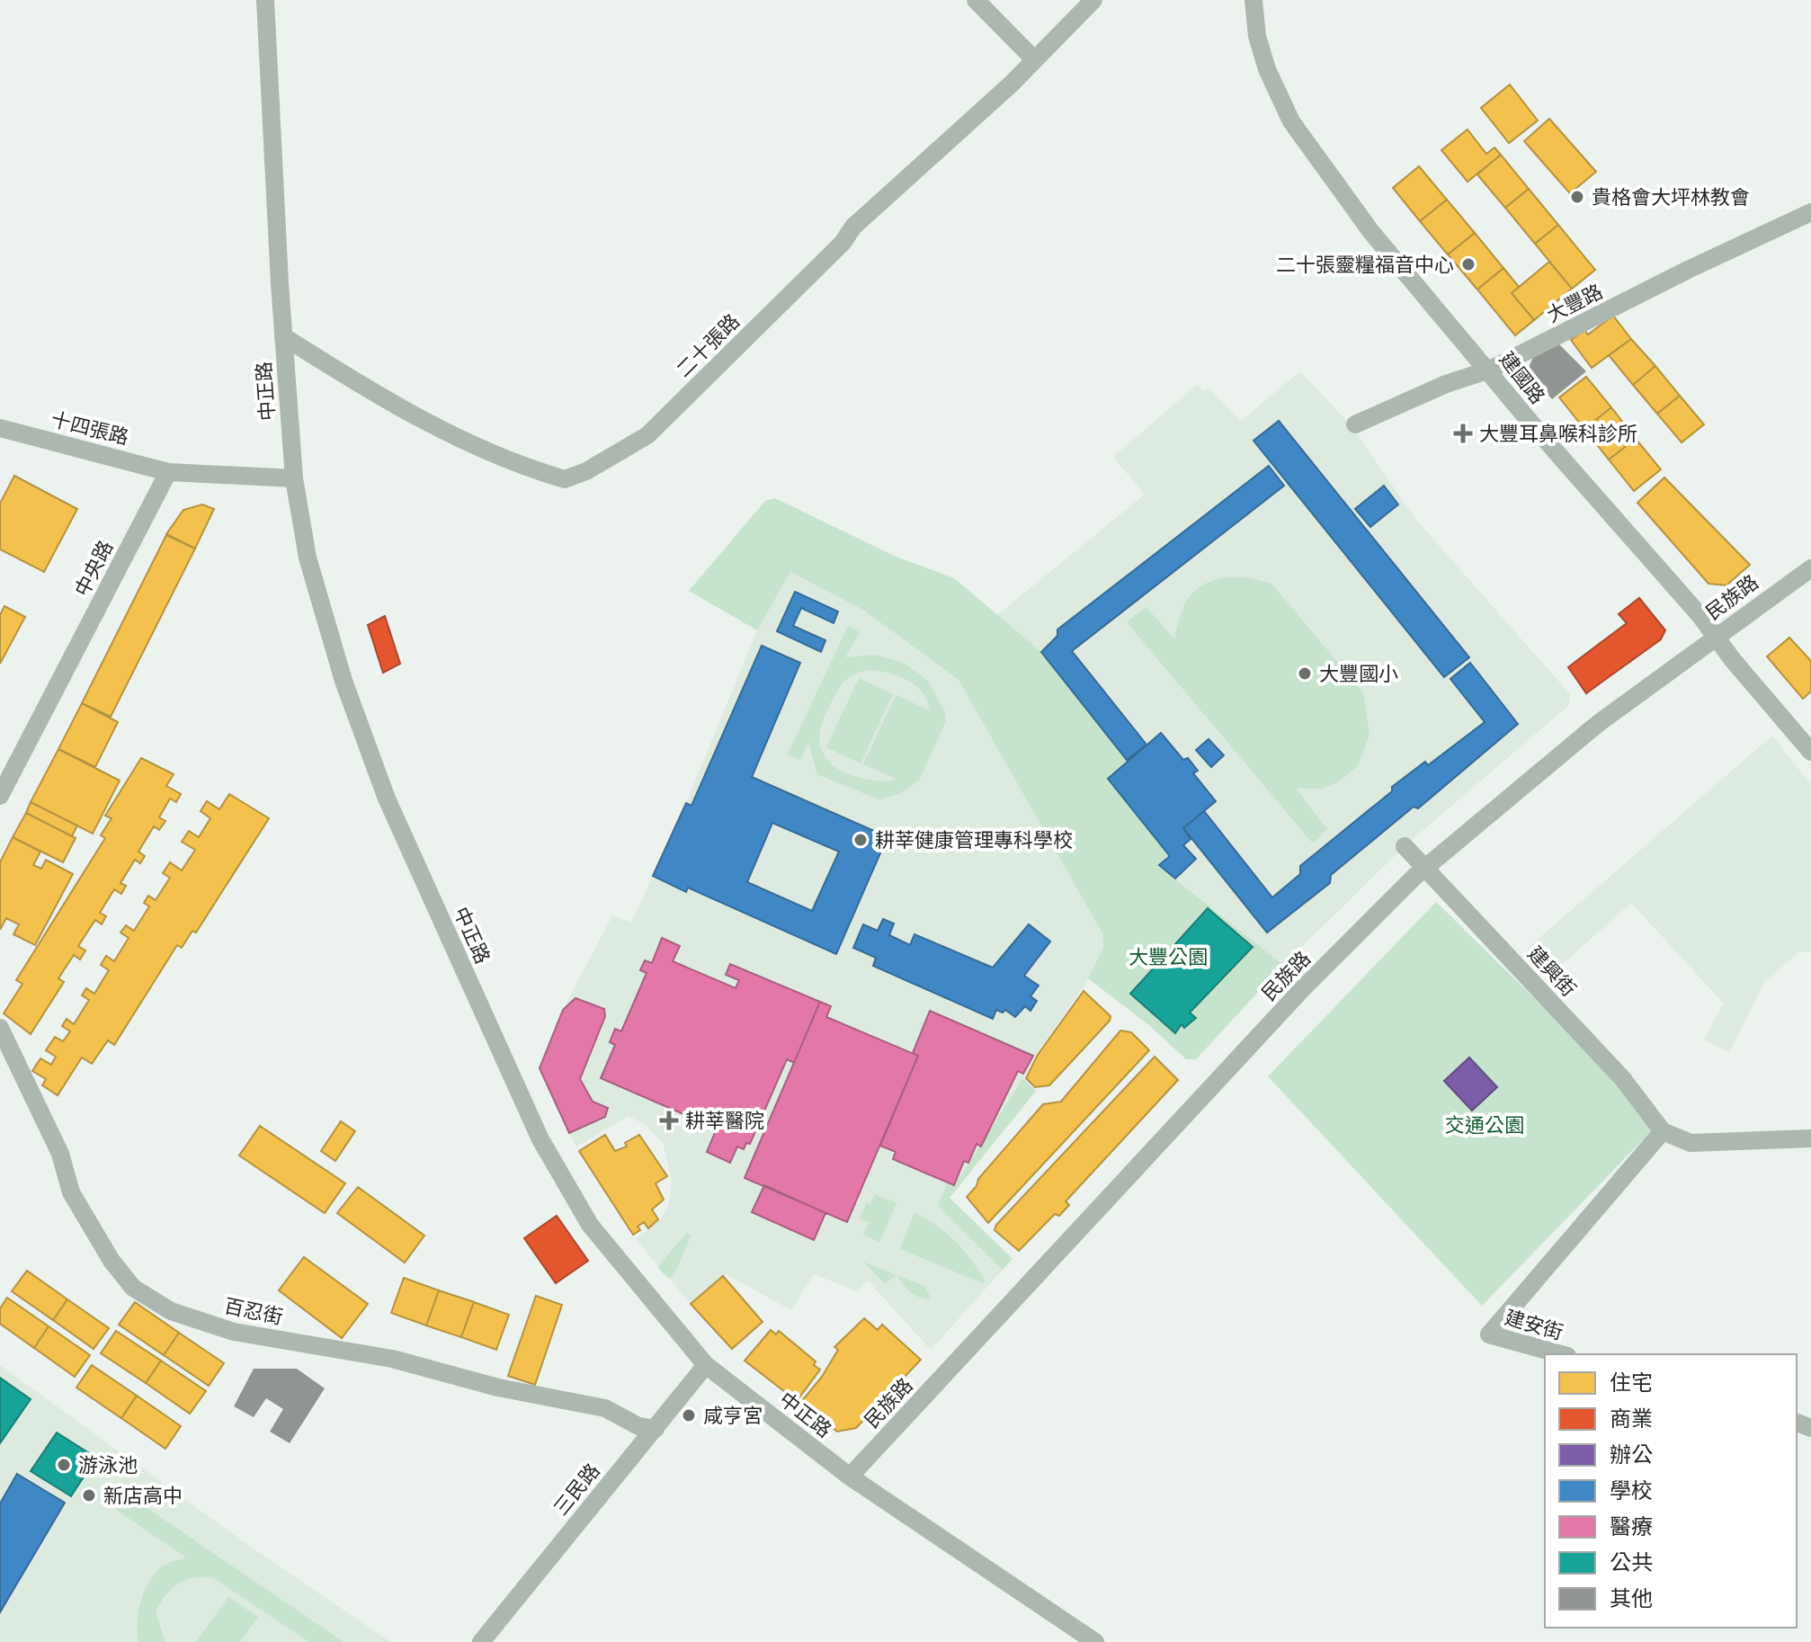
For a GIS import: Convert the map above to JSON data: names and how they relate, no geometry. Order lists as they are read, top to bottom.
{
  "streets": {
    "street": [
      "大豐路",
      "二十張路",
      "建國路",
      "中正路",
      "十四張路",
      "中央路",
      "民族路",
      "建興街",
      "百忍街",
      "建安街",
      "三民路"
    ]
  },
  "crossings": [
    ["大豐路", "建國路"],
    ["二十張路", "中正路"],
    ["建國路", "民族路"],
    ["中正路", "民族路"],
    ["中正路", "三民路"],
    ["十四張路", "中央路"],
    ["民族路", "建興街"],
    ["建興街", "建安街"],
    ["百忍街", "三民路"]
  ],
  "parks": ["大豐公園", "交通公園"],
  "places": {
    "other": [
      "貴格會大坪林教會",
      "二十張靈糧福音中心",
      "大豐國小",
      "耕莘健康管理專科學校",
      "咸亨宮",
      "游泳池",
      "新店高中"
    ],
    "health": ["大豐耳鼻喉科診所", "耕莘醫院"]
  },
  "legend": [
    "住宅",
    "商業",
    "辦公",
    "學校",
    "醫療",
    "公共",
    "其他"
  ]
}
